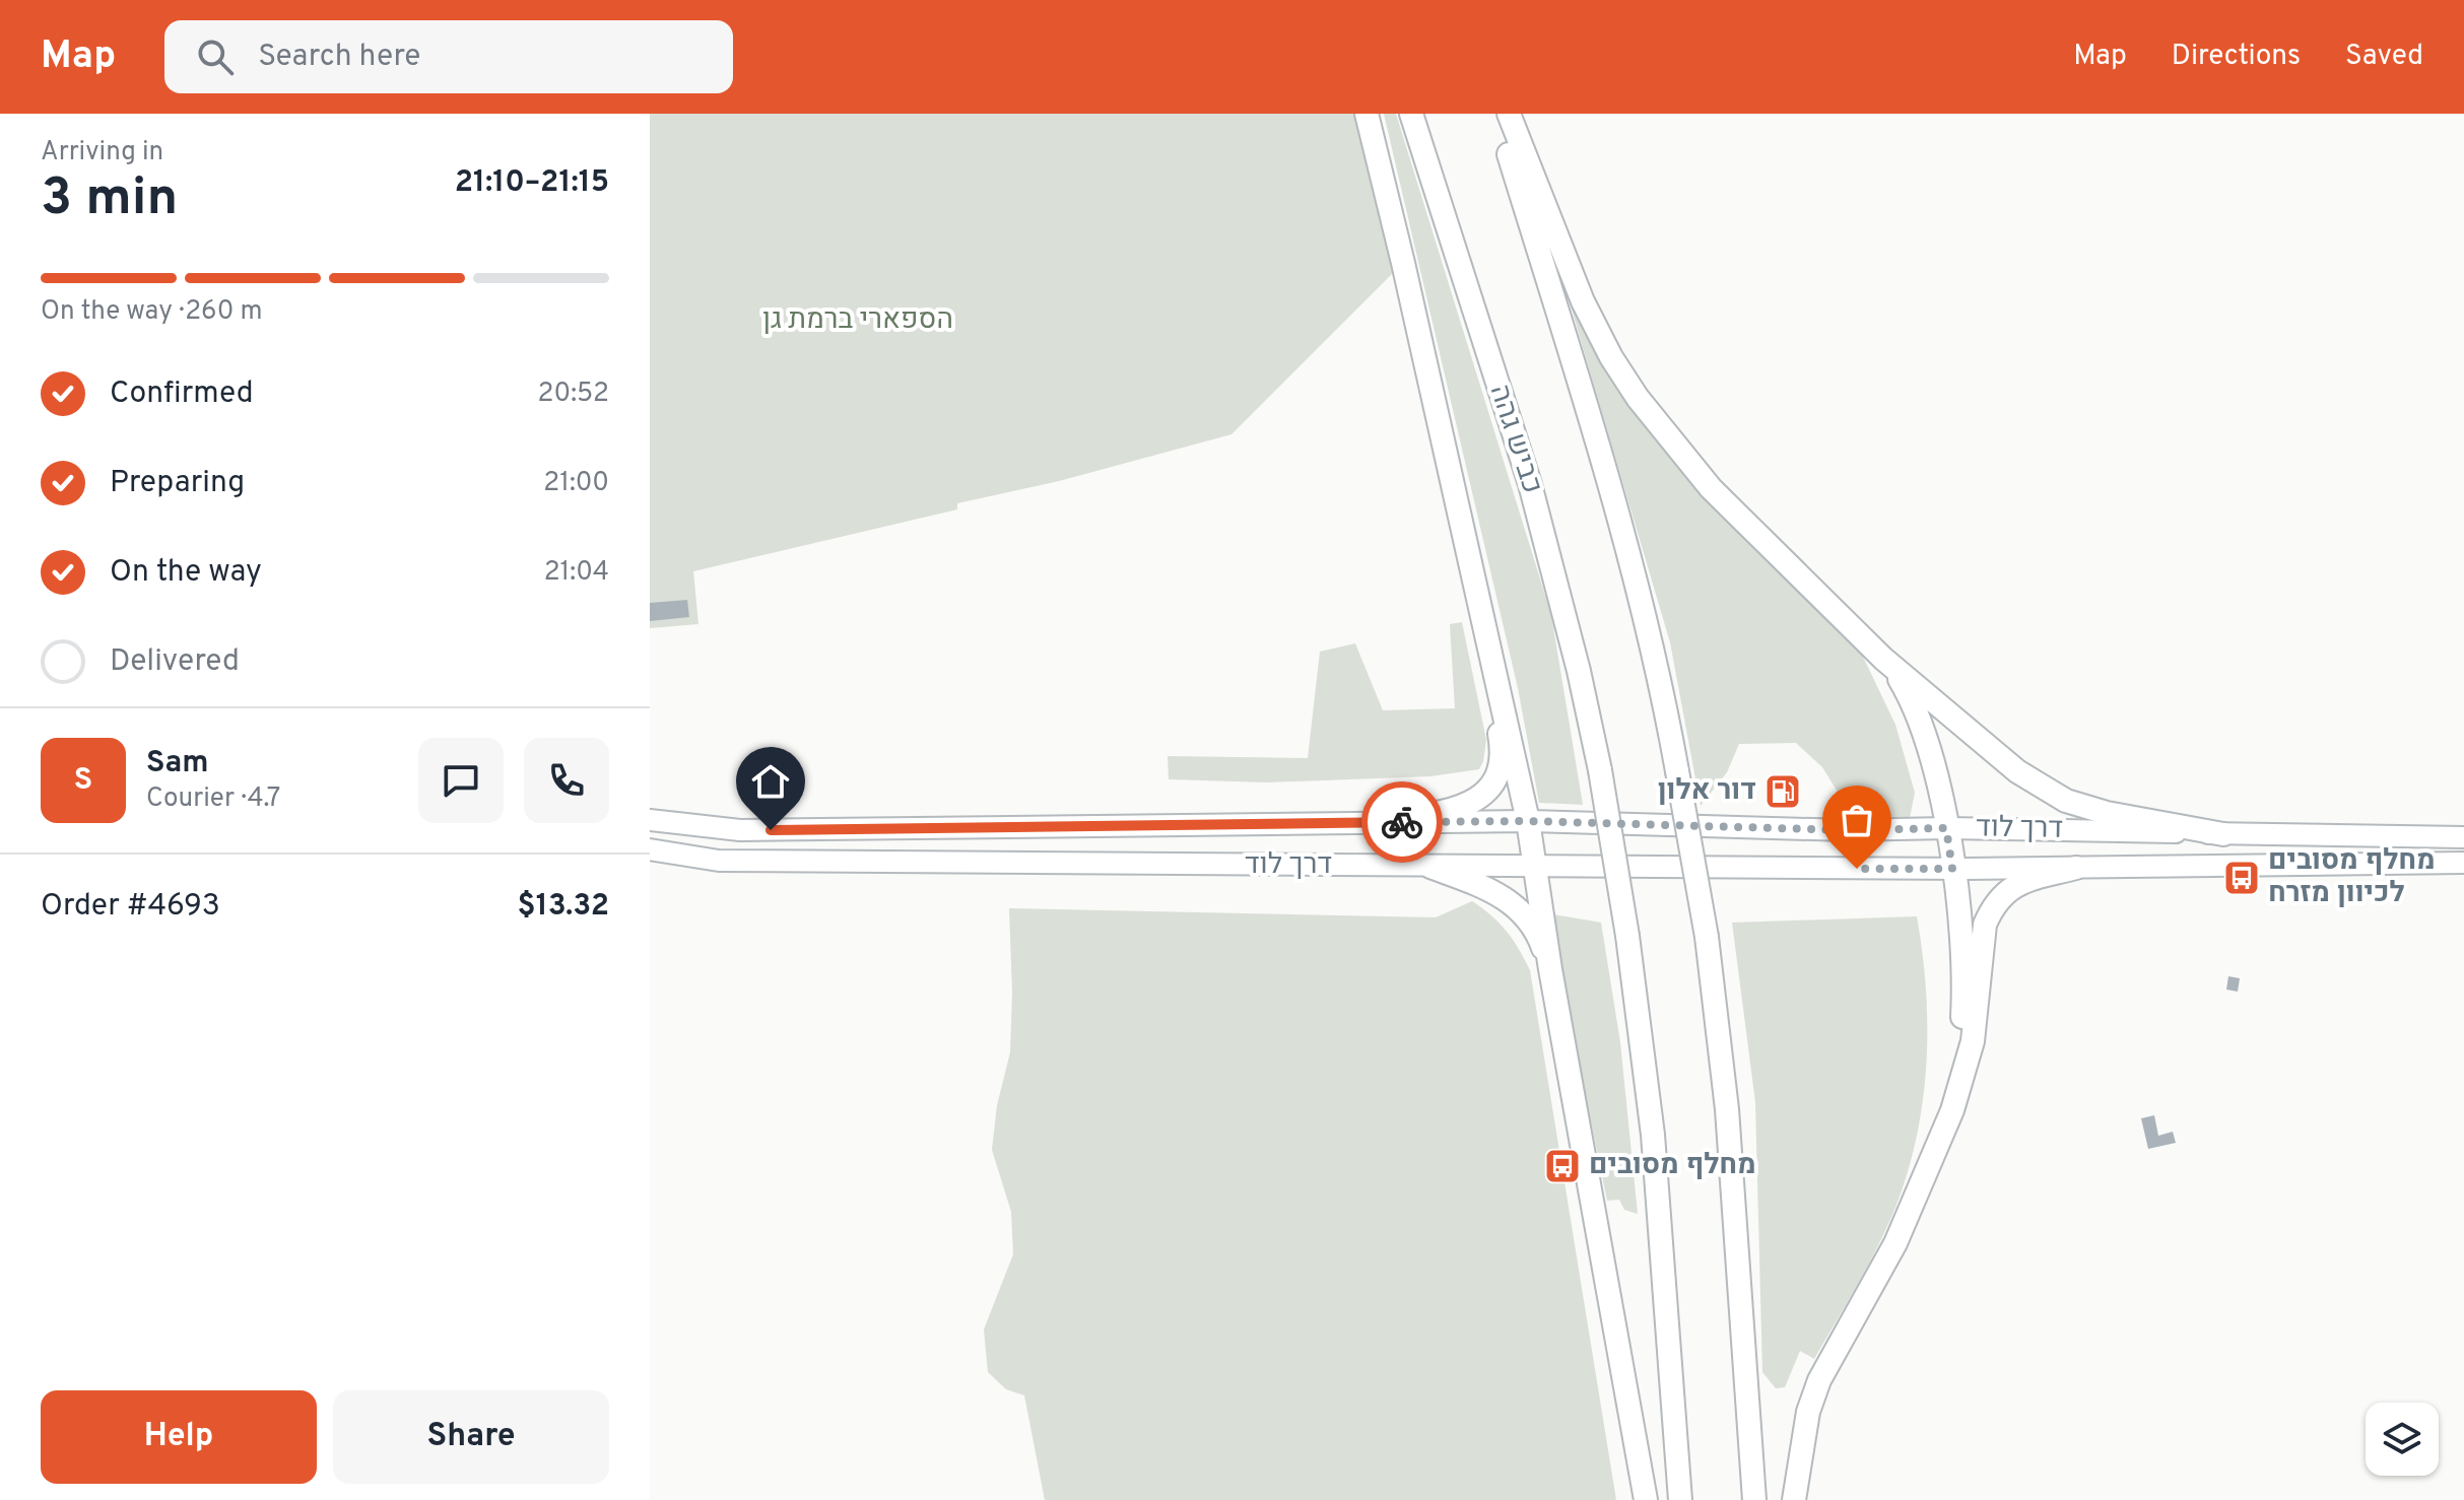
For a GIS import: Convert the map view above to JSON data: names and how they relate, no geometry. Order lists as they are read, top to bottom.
{
  "streets": {
    "highway": ["כביש גהה"],
    "main road": ["דרך לוד"]
  },
  "parks": ["הספארי ברמת גן"],
  "places": {
    "fuel station": ["דור אלון"],
    "bus stop": ["מחלף מסובים לכיוון מזרח", "מחלף מסובים"]
  },
  "page": {
    "header": "Map",
    "search": "Search here",
    "nav": ["Map", "Directions", "Saved"],
    "heading": ["3 min", "Arriving in", "21:10–21:15"],
    "panel": [
      "Sam",
      "Courier · 4.7",
      "Order #4693",
      "$13.32"
    ],
    "bar": "On the way · 260 m",
    "list": [
      ["Confirmed", "20:52"],
      ["Preparing", "21:00"],
      ["On the way", "21:04"],
      "Delivered"
    ],
    "round": "S",
    "buttons": ["Help", "Share"]
  }
}
